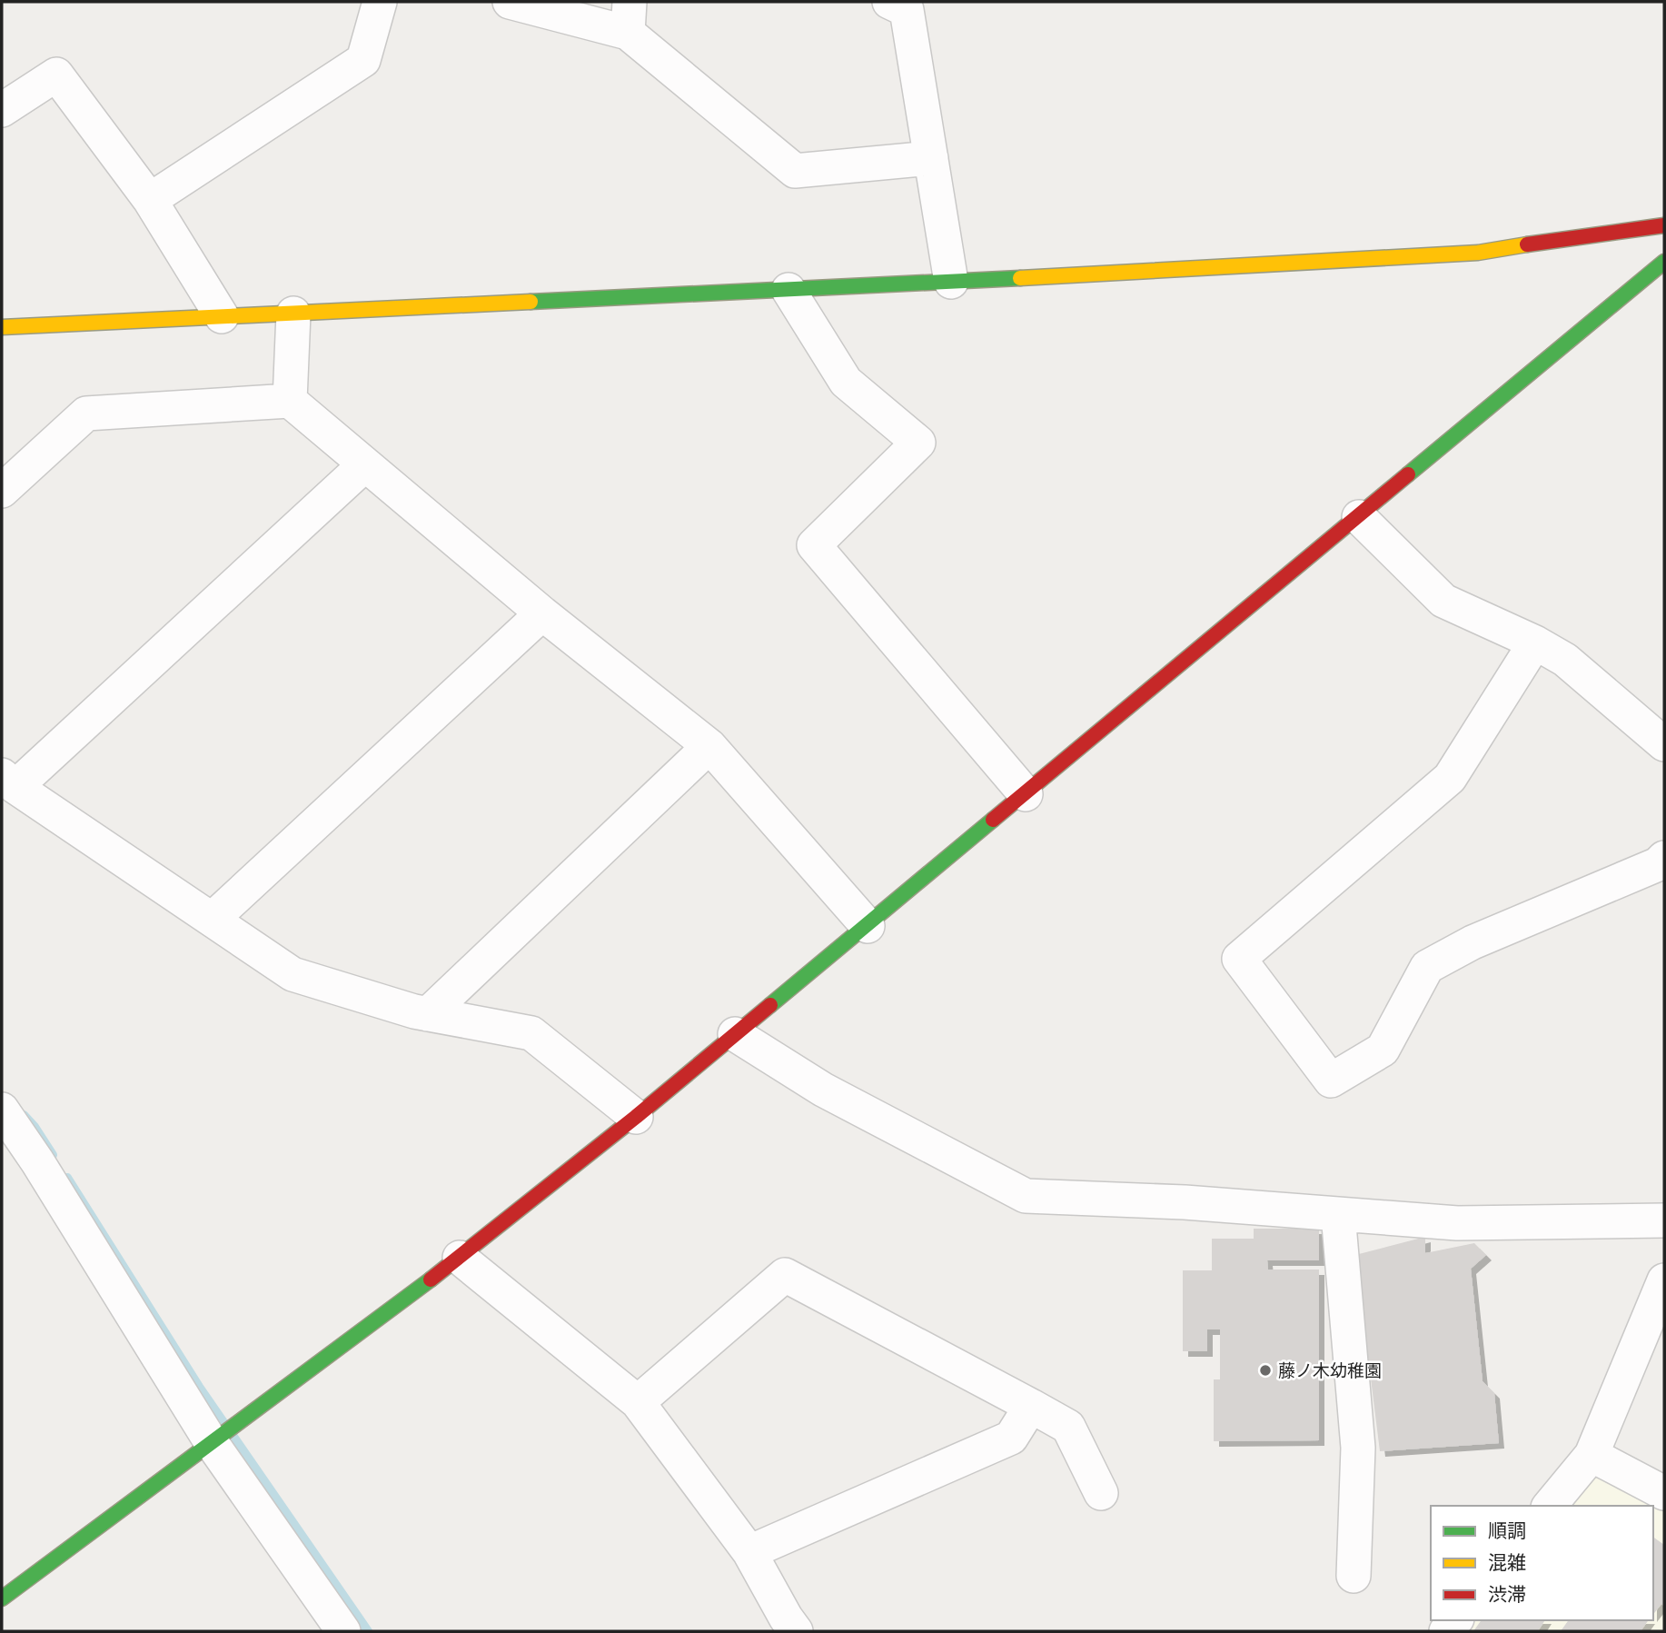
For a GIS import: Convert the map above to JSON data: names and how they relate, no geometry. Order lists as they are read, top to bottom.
{
  "places": ["藤ノ木幼稚園"],
  "legend": ["順調", "混雑", "渋滞"]
}
